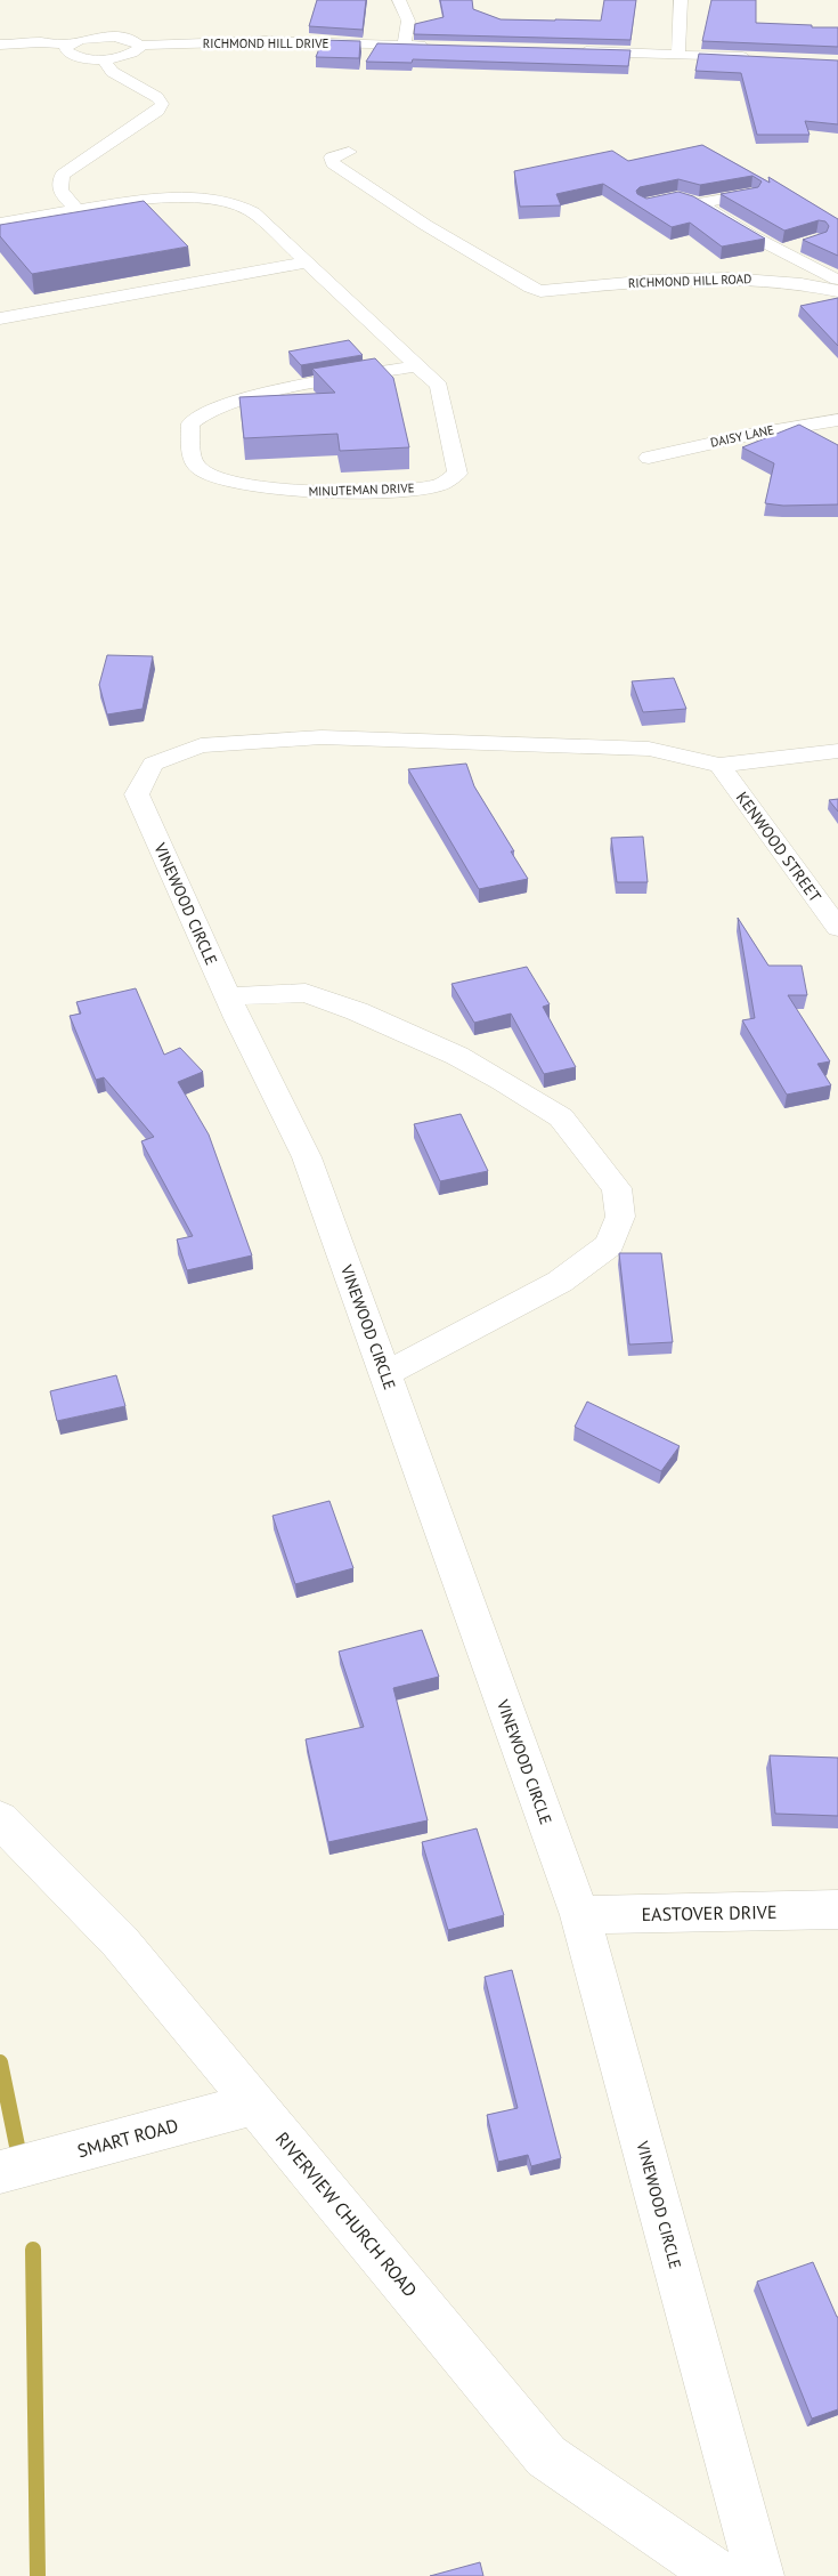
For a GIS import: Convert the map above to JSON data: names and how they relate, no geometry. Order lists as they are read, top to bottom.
{
  "streets": {
    "street": [
      "RICHMOND HILL DRIVE",
      "RICHMOND HILL ROAD",
      "DAISY LANE",
      "MINUTEMAN DRIVE",
      "KENWOOD STREET",
      "VINEWOOD CIRCLE",
      "EASTOVER DRIVE",
      "SMART ROAD",
      "RIVERVIEW CHURCH ROAD"
    ]
  },
  "crossings": [
    ["KENWOOD STREET", "VINEWOOD CIRCLE"],
    ["VINEWOOD CIRCLE", "EASTOVER DRIVE"],
    ["SMART ROAD", "RIVERVIEW CHURCH ROAD"]
  ]
}
